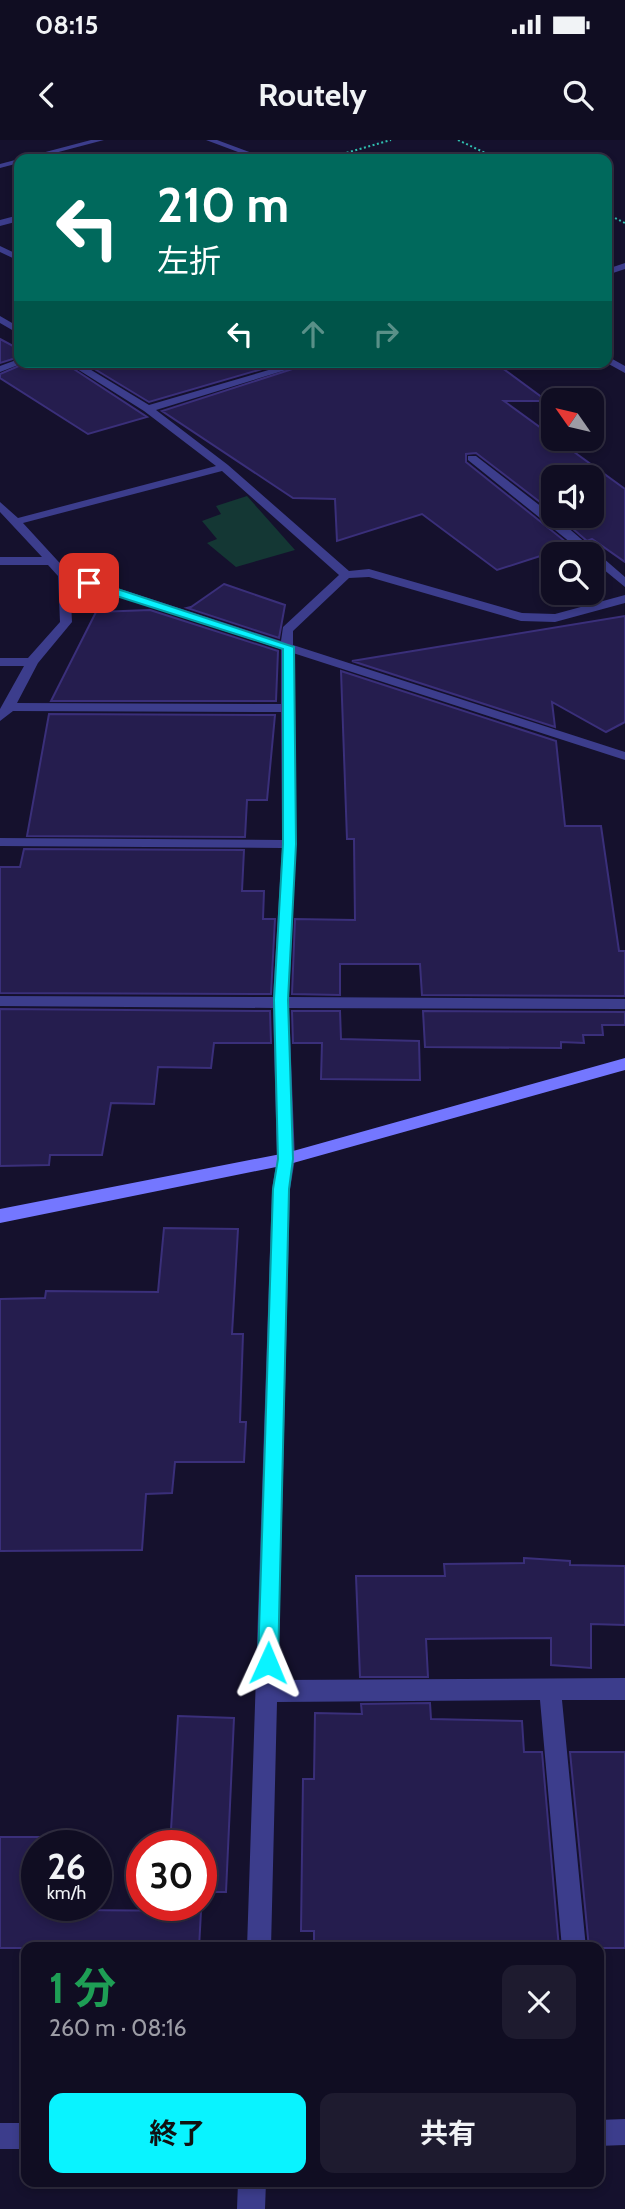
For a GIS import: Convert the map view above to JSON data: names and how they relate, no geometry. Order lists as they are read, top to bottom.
{
  "north": "top left",
  "page": {
    "status": "08:15",
    "header": "Routely",
    "turn": ["210 m", "左折"],
    "speed": "26 km/h",
    "limit": "30",
    "heading": ["1 分", "260 m · 08:16"],
    "buttons": ["終了", "共有"]
  }
}
